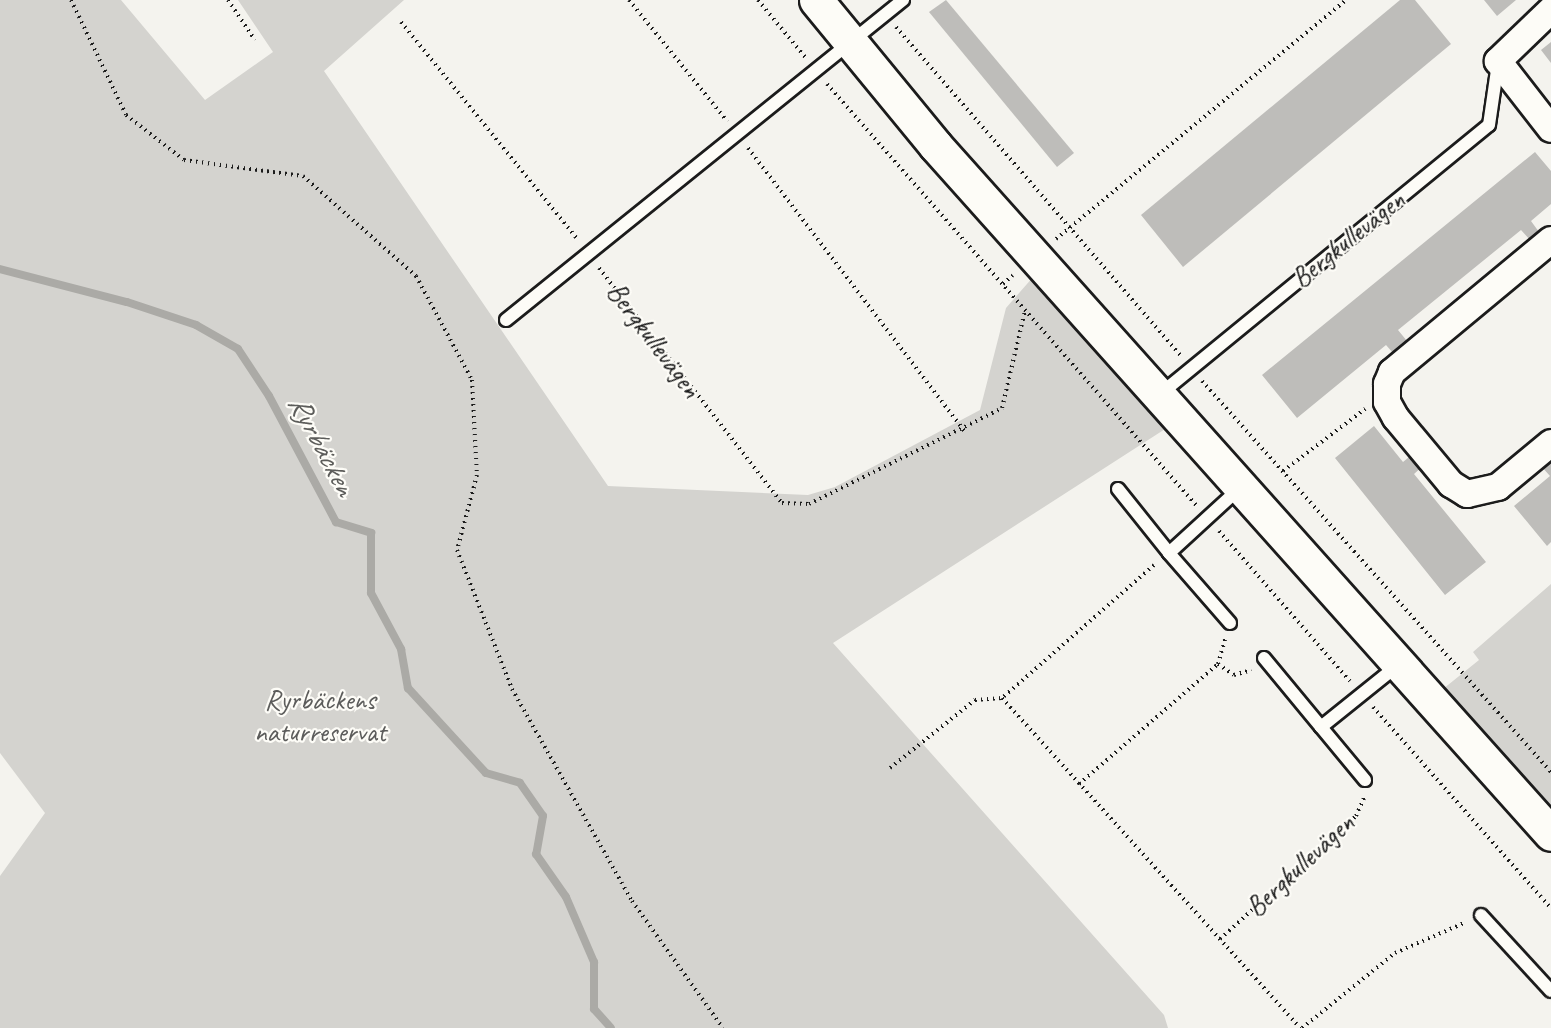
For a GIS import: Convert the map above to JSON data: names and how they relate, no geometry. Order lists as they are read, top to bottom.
{
  "streets": {
    "lane": ["Bergkullevägen"]
  },
  "water": ["Ryrbäcken"],
  "parks": ["Ryrbäckens naturreservat"]
}
